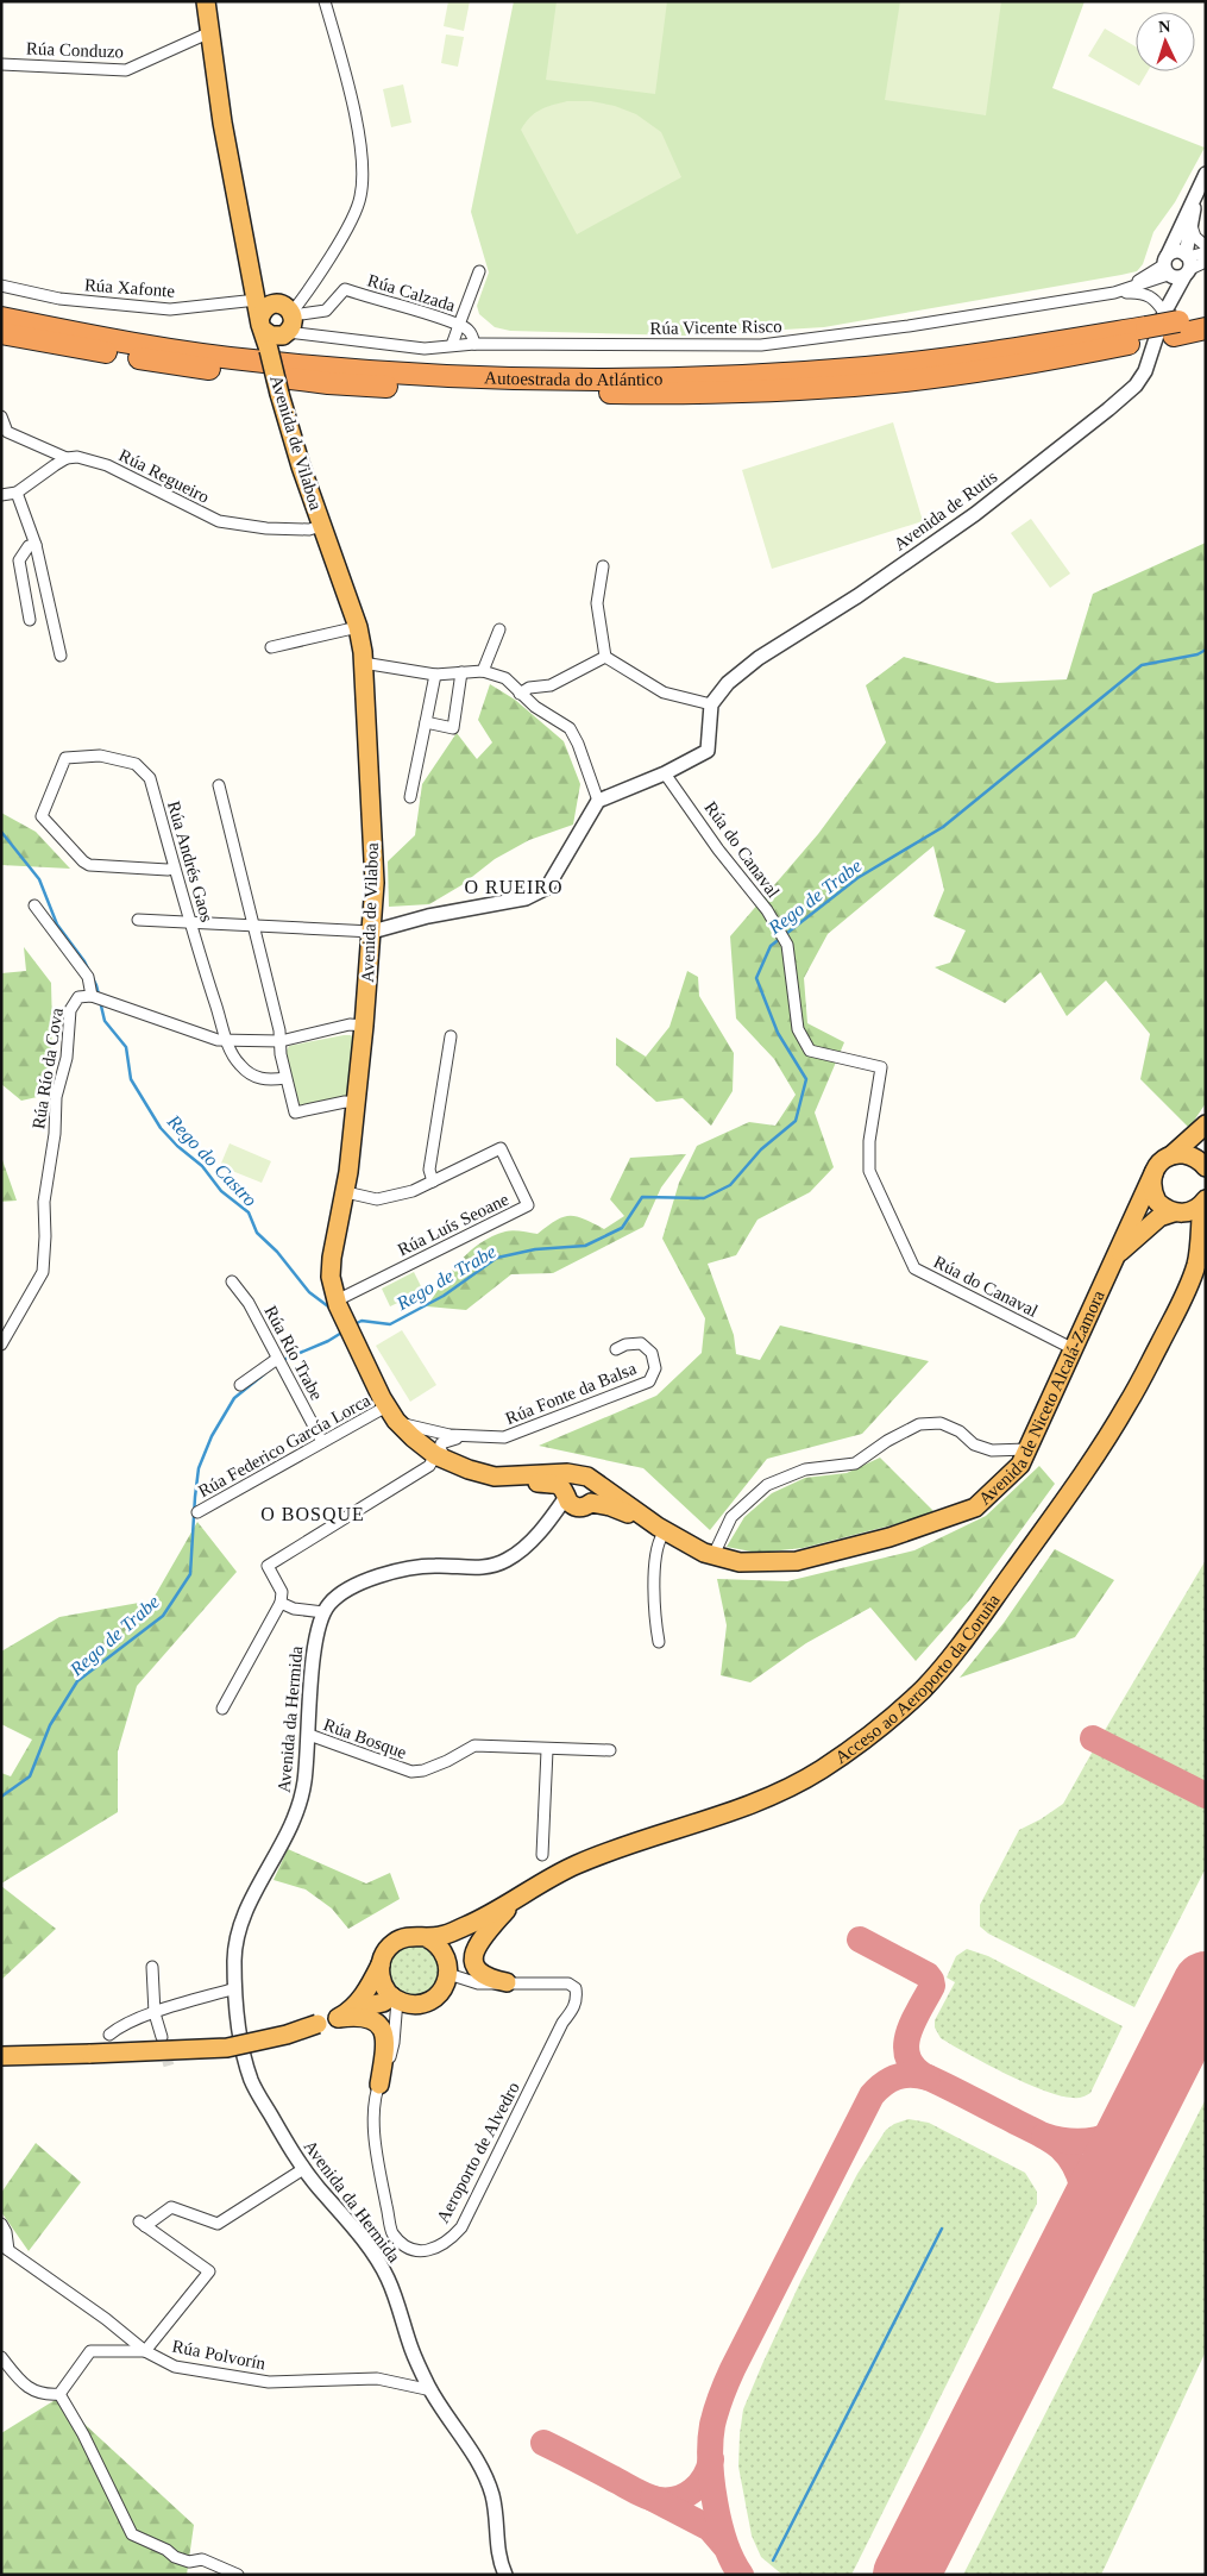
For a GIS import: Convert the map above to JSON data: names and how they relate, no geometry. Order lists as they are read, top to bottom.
{
  "streets": {
    "highway": [
      "Autoestrada do Atlántico",
      "Avenida de Vilaboa",
      "Avenida de Niceto Alcalá-Zamora",
      "Acceso ao Aeroporto da Coruña"
    ],
    "street": [
      "Rúa Conduzo",
      "Rúa Xafonte",
      "Rúa Calzada",
      "Rúa Vicente Risco",
      "Rúa Regueiro",
      "Avenida de Rutis",
      "Rúa do Canaval",
      "Rúa Andrés Gaos",
      "Rúa Río da Cova",
      "Rúa Luís Seoane",
      "Rúa Río Trabe",
      "Rúa Fonte da Balsa",
      "Rúa Federico García Lorca",
      "Avenida da Hermida",
      "Rúa Bosque",
      "Aeroporto de Alvedro",
      "Rúa Polvorín"
    ]
  },
  "crossings": [
    ["Rúa Conduzo", "Avenida de Vilaboa"],
    ["Rúa Xafonte", "Rúa Calzada"],
    ["Rúa Xafonte", "Rúa Vicente Risco"],
    ["Rúa Xafonte", "Avenida de Vilaboa"],
    ["Rúa Calzada", "Rúa Vicente Risco"],
    ["Rúa Calzada", "Avenida de Vilaboa"],
    ["Rúa Vicente Risco", "Avenida de Vilaboa"],
    ["Rúa Vicente Risco", "Avenida de Rutis"],
    ["Avenida de Vilaboa", "Rúa Regueiro"],
    ["Avenida de Vilaboa", "Rúa Luís Seoane"],
    ["Avenida de Vilaboa", "Rúa Fonte da Balsa"],
    ["Avenida de Vilaboa", "Rúa Federico García Lorca"],
    ["Rúa do Canaval", "Avenida de Niceto Alcalá-Zamora"],
    ["Rúa Río Trabe", "Rúa Federico García Lorca"],
    ["Rúa Fonte da Balsa", "Rúa Federico García Lorca"],
    ["Avenida de Niceto Alcalá-Zamora", "Acceso ao Aeroporto da Coruña"],
    ["Acceso ao Aeroporto da Coruña", "Aeroporto de Alvedro"],
    ["Avenida da Hermida", "Rúa Bosque"],
    ["Avenida da Hermida", "Rúa Polvorín"]
  ],
  "districts": ["O RUEIRO", "O BOSQUE"],
  "water": ["Rego de Trabe", "Rego do Castro"],
  "north": "top"
}
